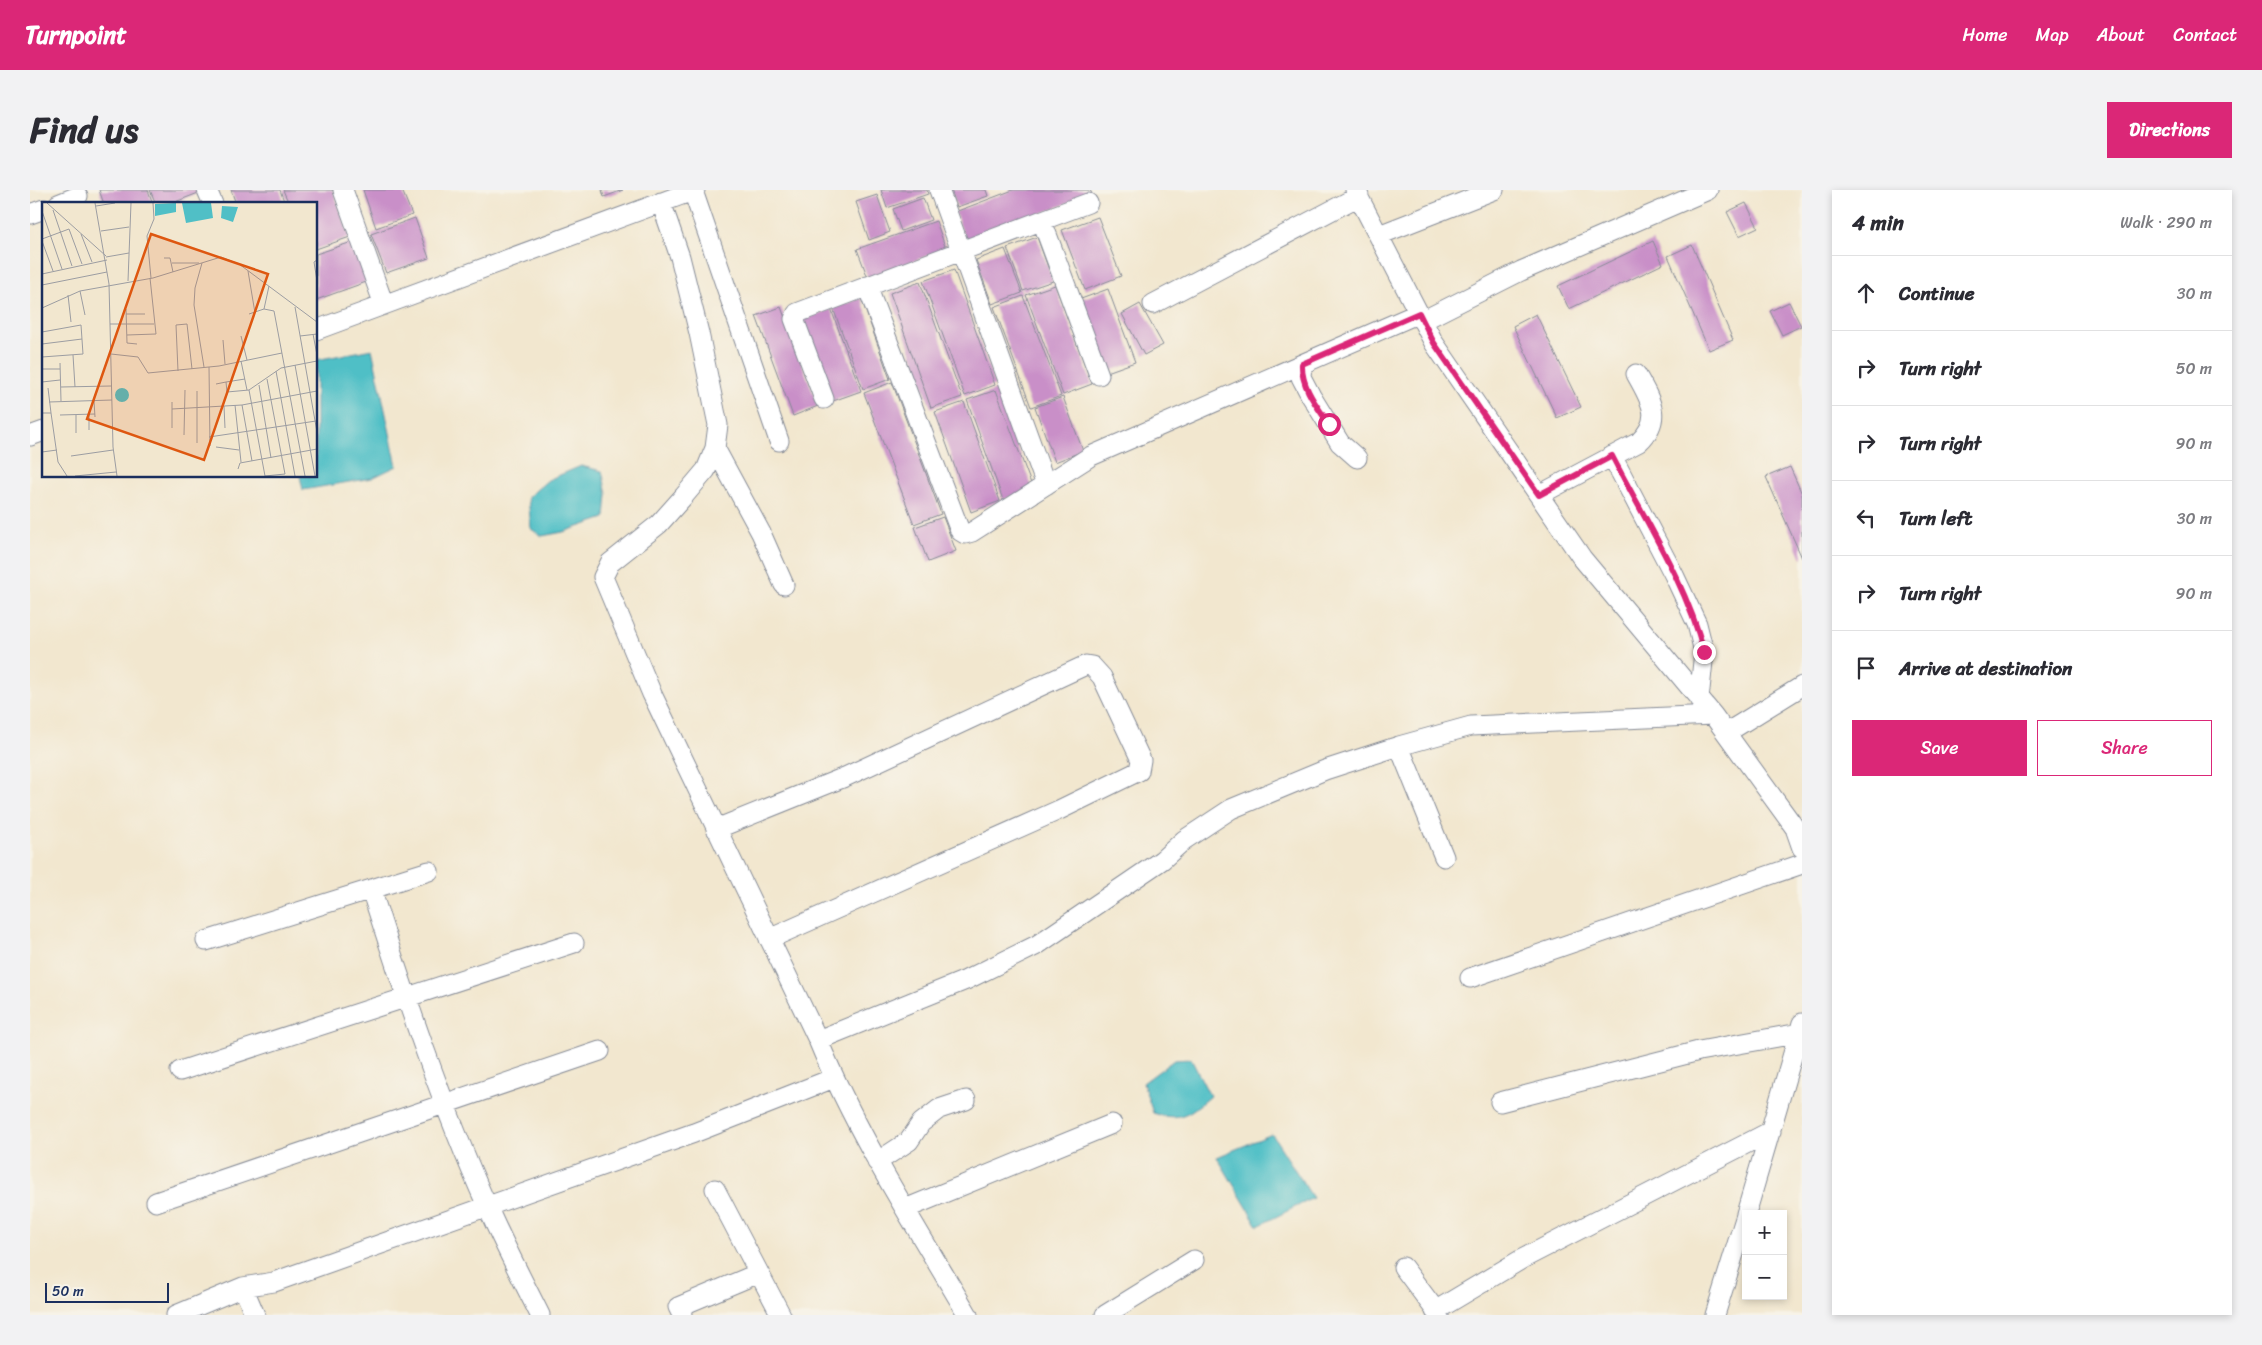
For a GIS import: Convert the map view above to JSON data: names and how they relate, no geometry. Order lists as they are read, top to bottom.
{
  "scale_bar": "50 m",
  "page": {
    "header": "Turnpoint",
    "nav": [
      "Home",
      "Map",
      "About",
      "Contact"
    ],
    "title": "Find us",
    "buttons": [
      "Directions",
      ["Save", "Share"]
    ],
    "heading": ["4 min", "Walk · 290 m"],
    "list": [
      ["Continue", "30 m"],
      ["Turn right", "50 m"],
      ["Turn right", "90 m"],
      ["Turn left", "30 m"],
      ["Turn right", "90 m"],
      "Arrive at destination"
    ],
    "map_buttons": ["+", "−"],
    "scale": "50 m"
  }
}
